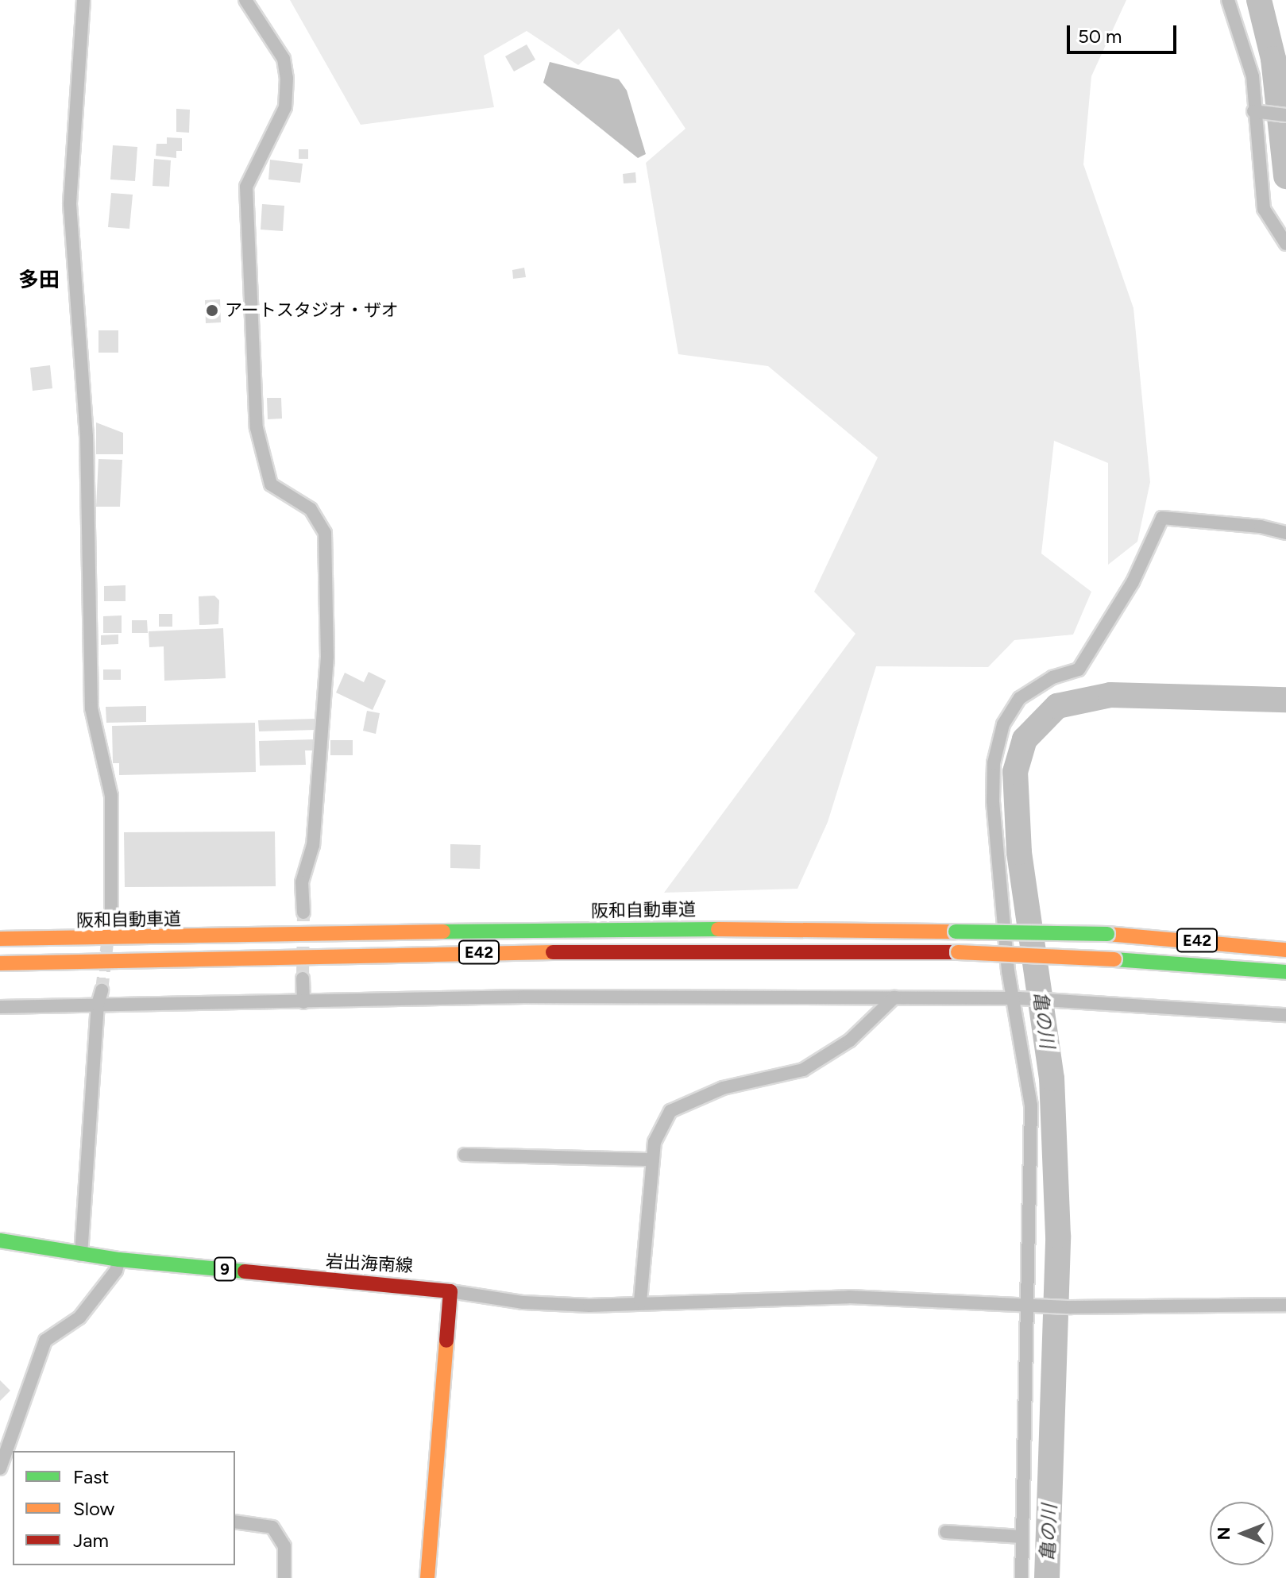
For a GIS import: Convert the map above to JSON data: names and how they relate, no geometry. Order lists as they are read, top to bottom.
{
  "streets": {
    "main road": [
      "阪和自動車道",
      "E42",
      "岩出海南線",
      "9"
    ]
  },
  "districts": ["多田"],
  "water": ["亀の川"],
  "places": ["アートスタジオ・ザオ"],
  "legend": ["Fast", "Slow", "Jam"],
  "scale_bar": "50 m",
  "north": "left"
}
